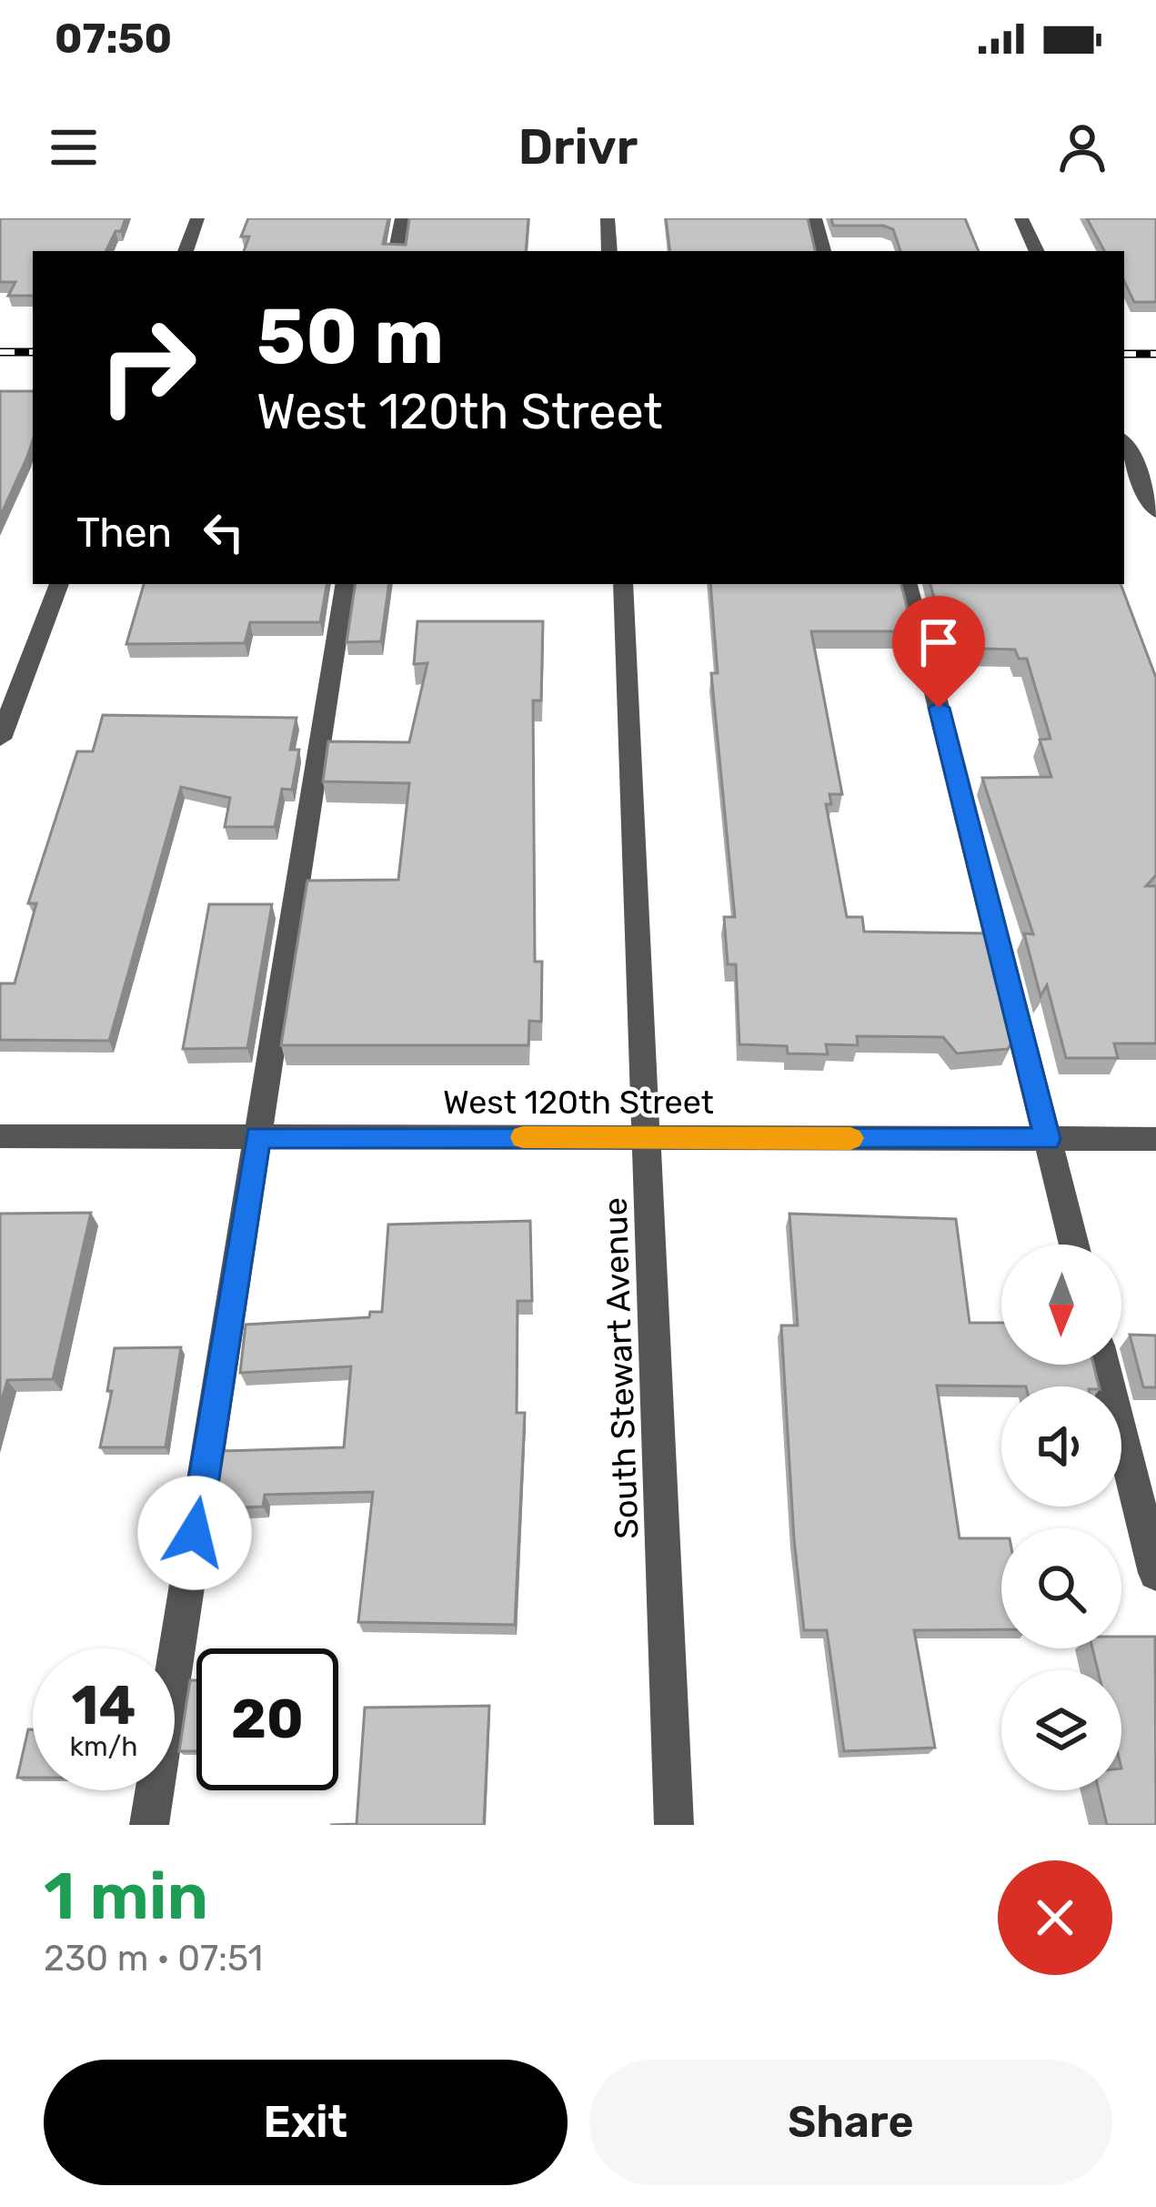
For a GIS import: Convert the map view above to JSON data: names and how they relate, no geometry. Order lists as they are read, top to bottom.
{
  "streets": {
    "street": ["West 120th Street", "South Stewart Avenue"]
  },
  "crossings": [
    ["West 120th Street", "South Stewart Avenue"]
  ],
  "north": "bottom",
  "page": {
    "status": "07:50",
    "header": "Drivr",
    "turn": ["50 m", "West 120th Street"],
    "then": "Then",
    "speed": "14 km/h",
    "limit": "20",
    "heading": ["1 min", "230 m · 07:51"],
    "buttons": ["Exit", "Share"]
  }
}
